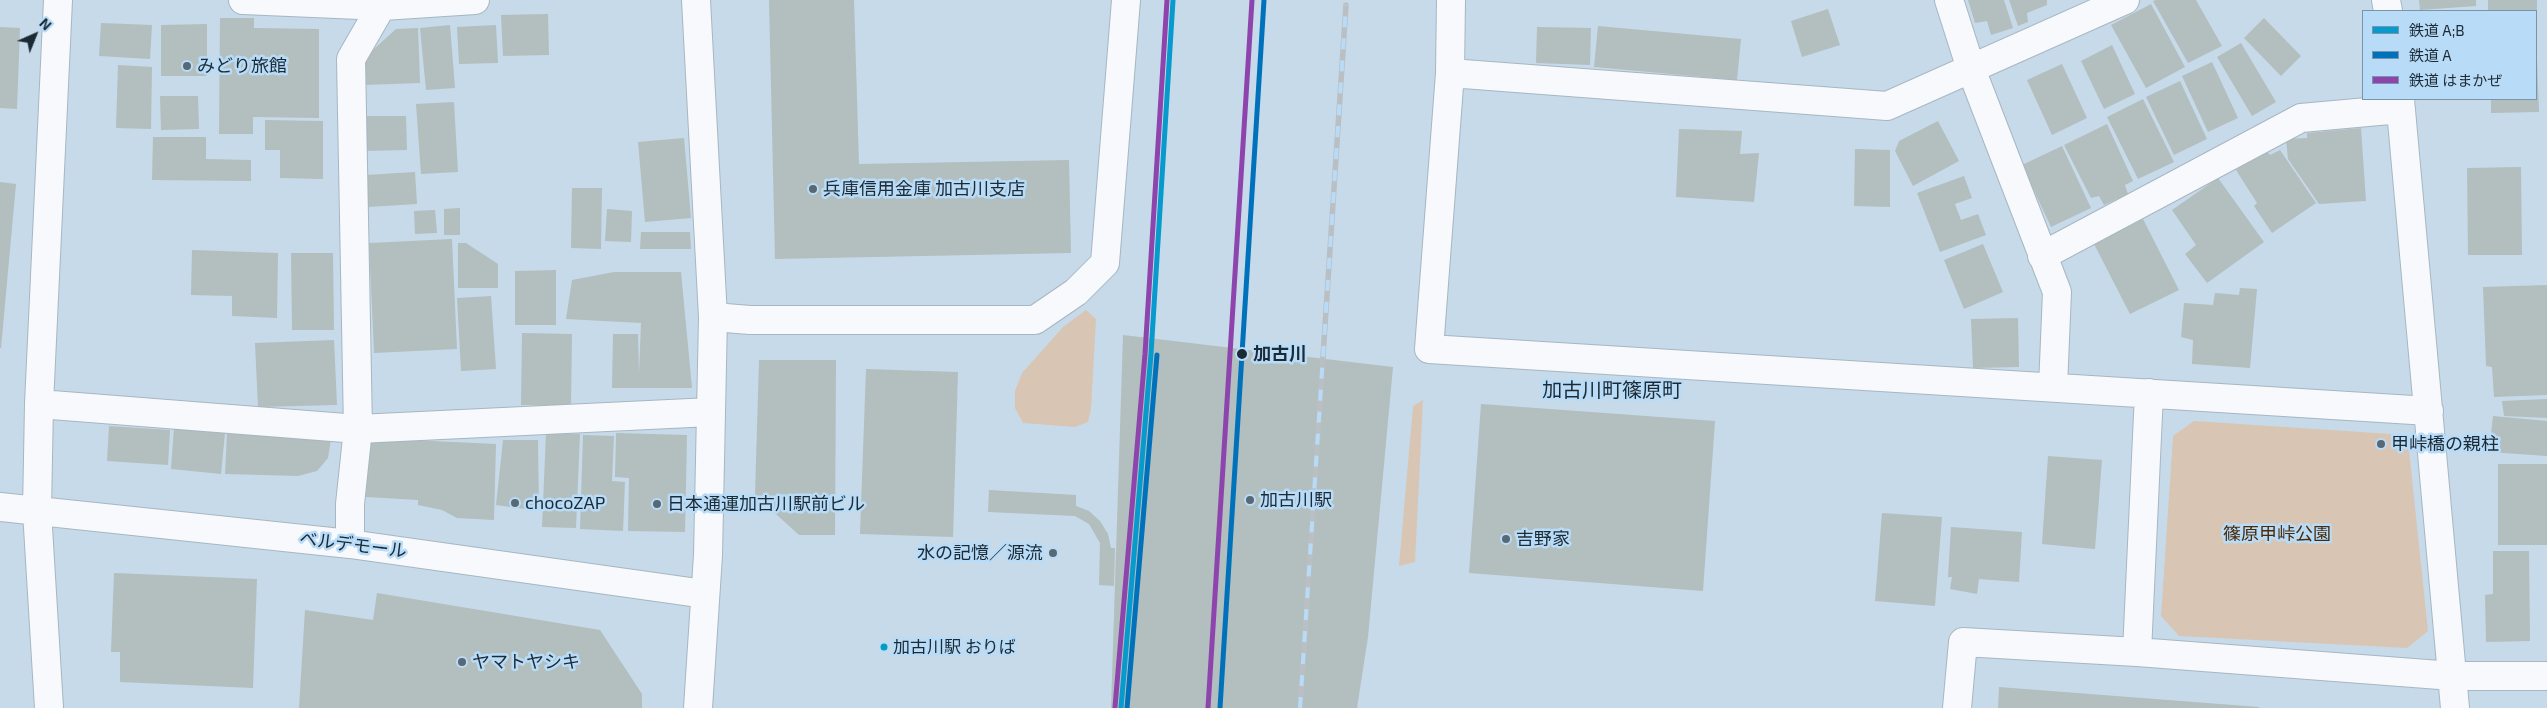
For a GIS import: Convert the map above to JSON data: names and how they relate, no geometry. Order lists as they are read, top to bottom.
{
  "streets": {
    "street": ["ベルデモール"]
  },
  "districts": ["加古川町篠原町"],
  "parks": ["篠原甲峠公園"],
  "places": [
    "みどり旅館",
    "兵庫信用金庫 加古川支店",
    "加古川",
    "甲峠橋の親柱",
    "加古川駅",
    "chocoZAP",
    "日本通運加古川駅前ビル",
    "吉野家",
    "水の記憶／源流",
    "加古川駅 おりば",
    "ヤマトヤシキ"
  ],
  "lines": ["rail line A;B", "rail line A", "rail line はまかぜ"],
  "legend": ["鉄道 A;B", "鉄道 A", "鉄道 はまかぜ"],
  "north": "top right"
}
